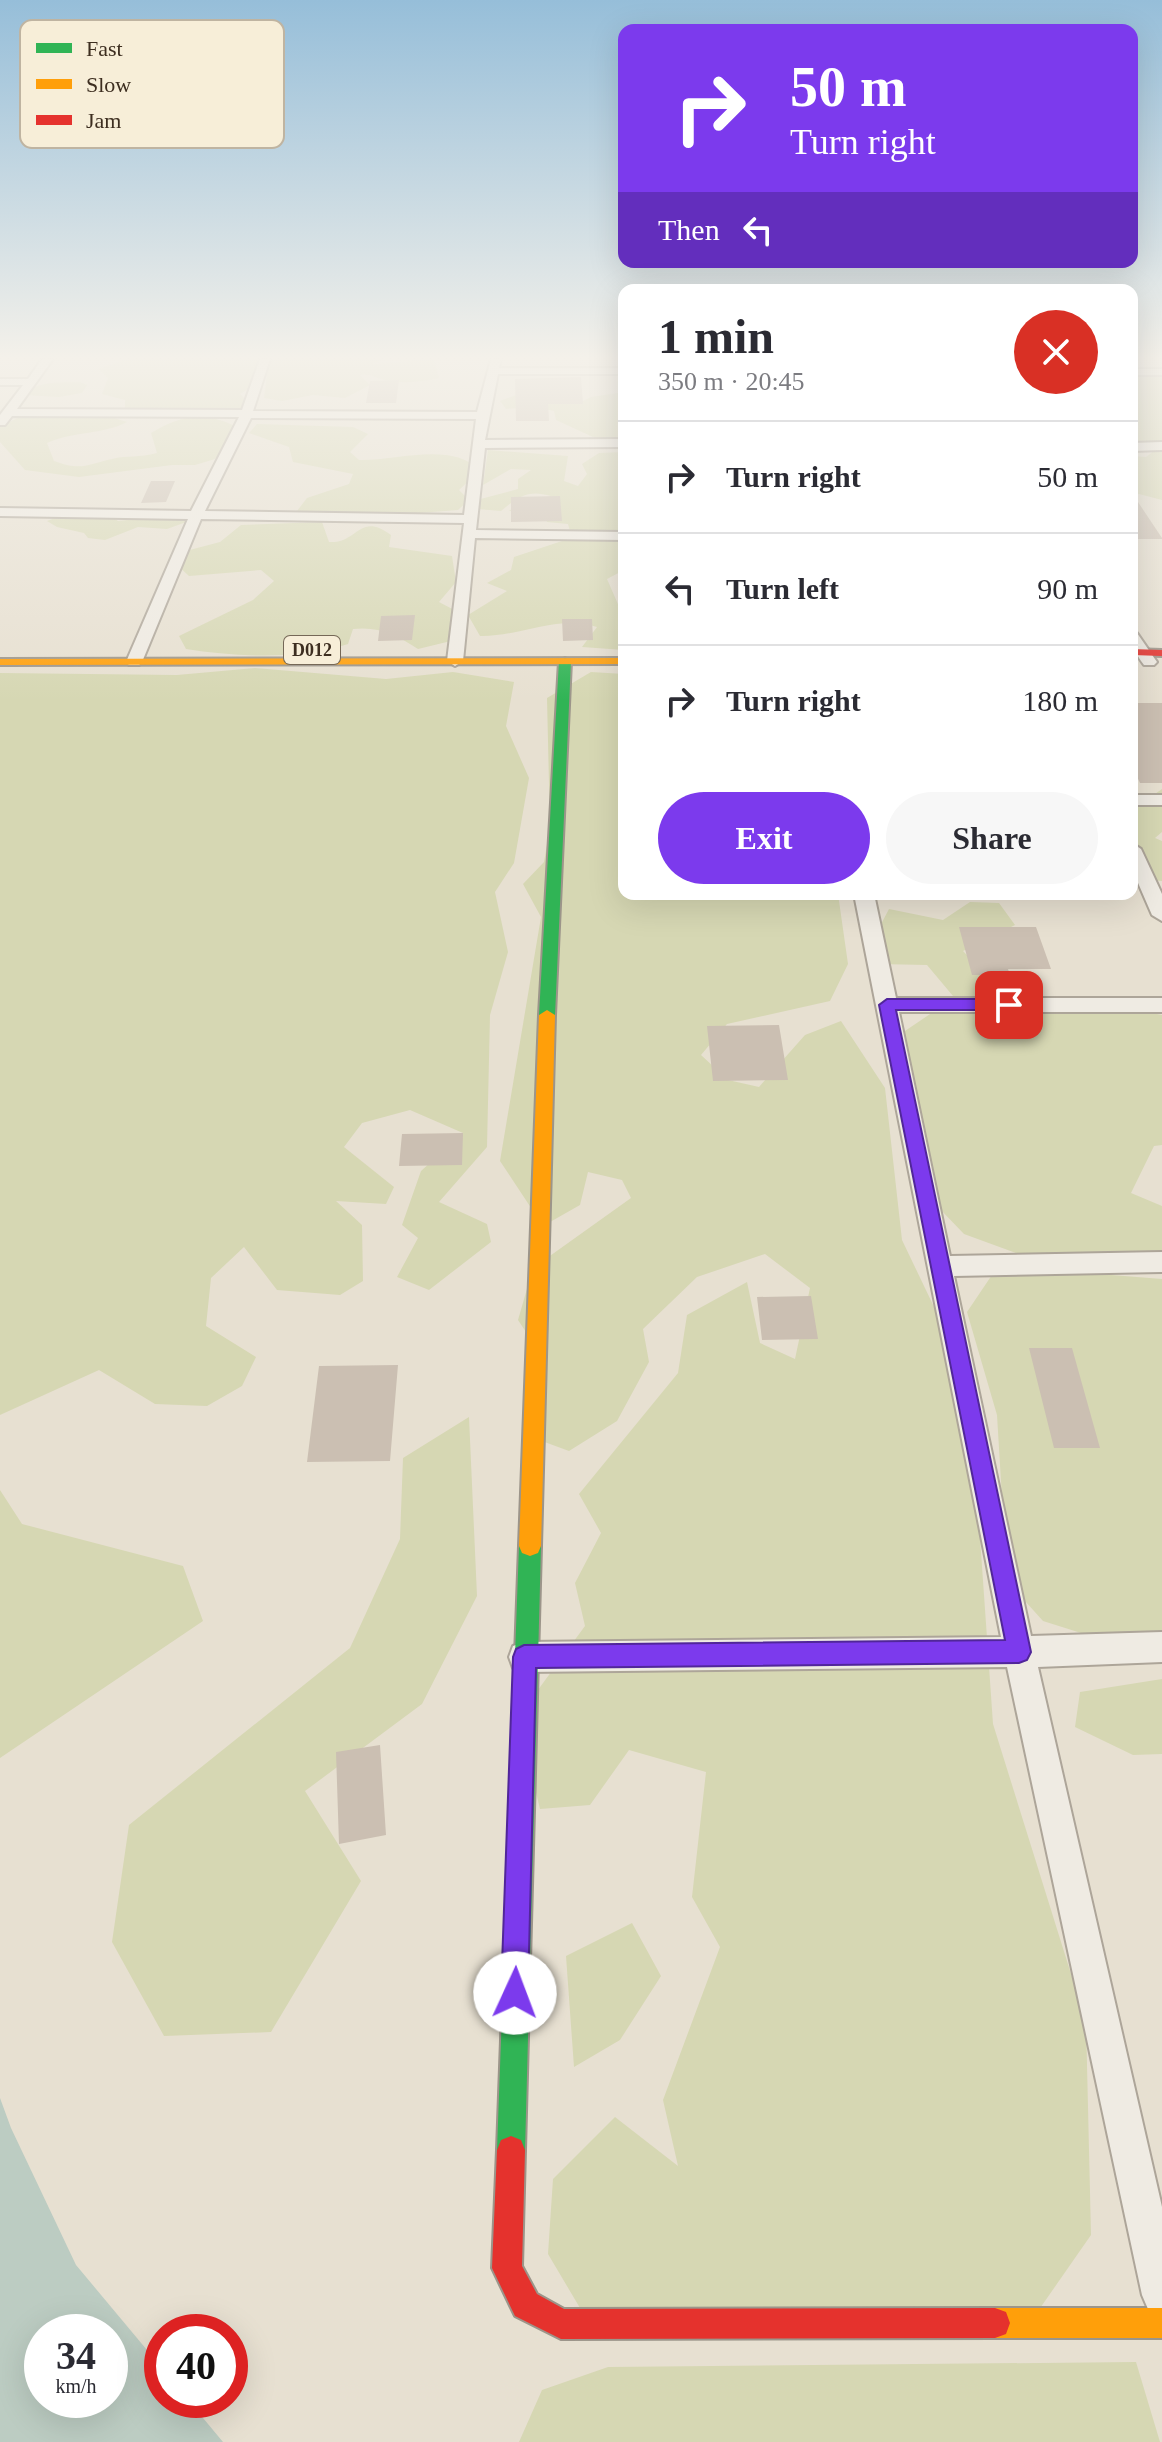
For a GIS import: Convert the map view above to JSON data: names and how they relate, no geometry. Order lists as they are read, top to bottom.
{
  "streets": {
    "street": ["D012"]
  },
  "legend": ["Fast", "Slow", "Jam"],
  "page": {
    "turn": ["50 m", "Turn right"],
    "then": "Then",
    "heading": ["1 min", "350 m · 20:45"],
    "list": [
      {
        "name": "Turn right",
        "value": "50 m"
      },
      {
        "name": "Turn left",
        "value": "90 m"
      },
      {
        "name": "Turn right",
        "value": "180 m"
      }
    ],
    "buttons": ["Exit", "Share"],
    "speed": "34 km/h",
    "limit": "40"
  }
}
